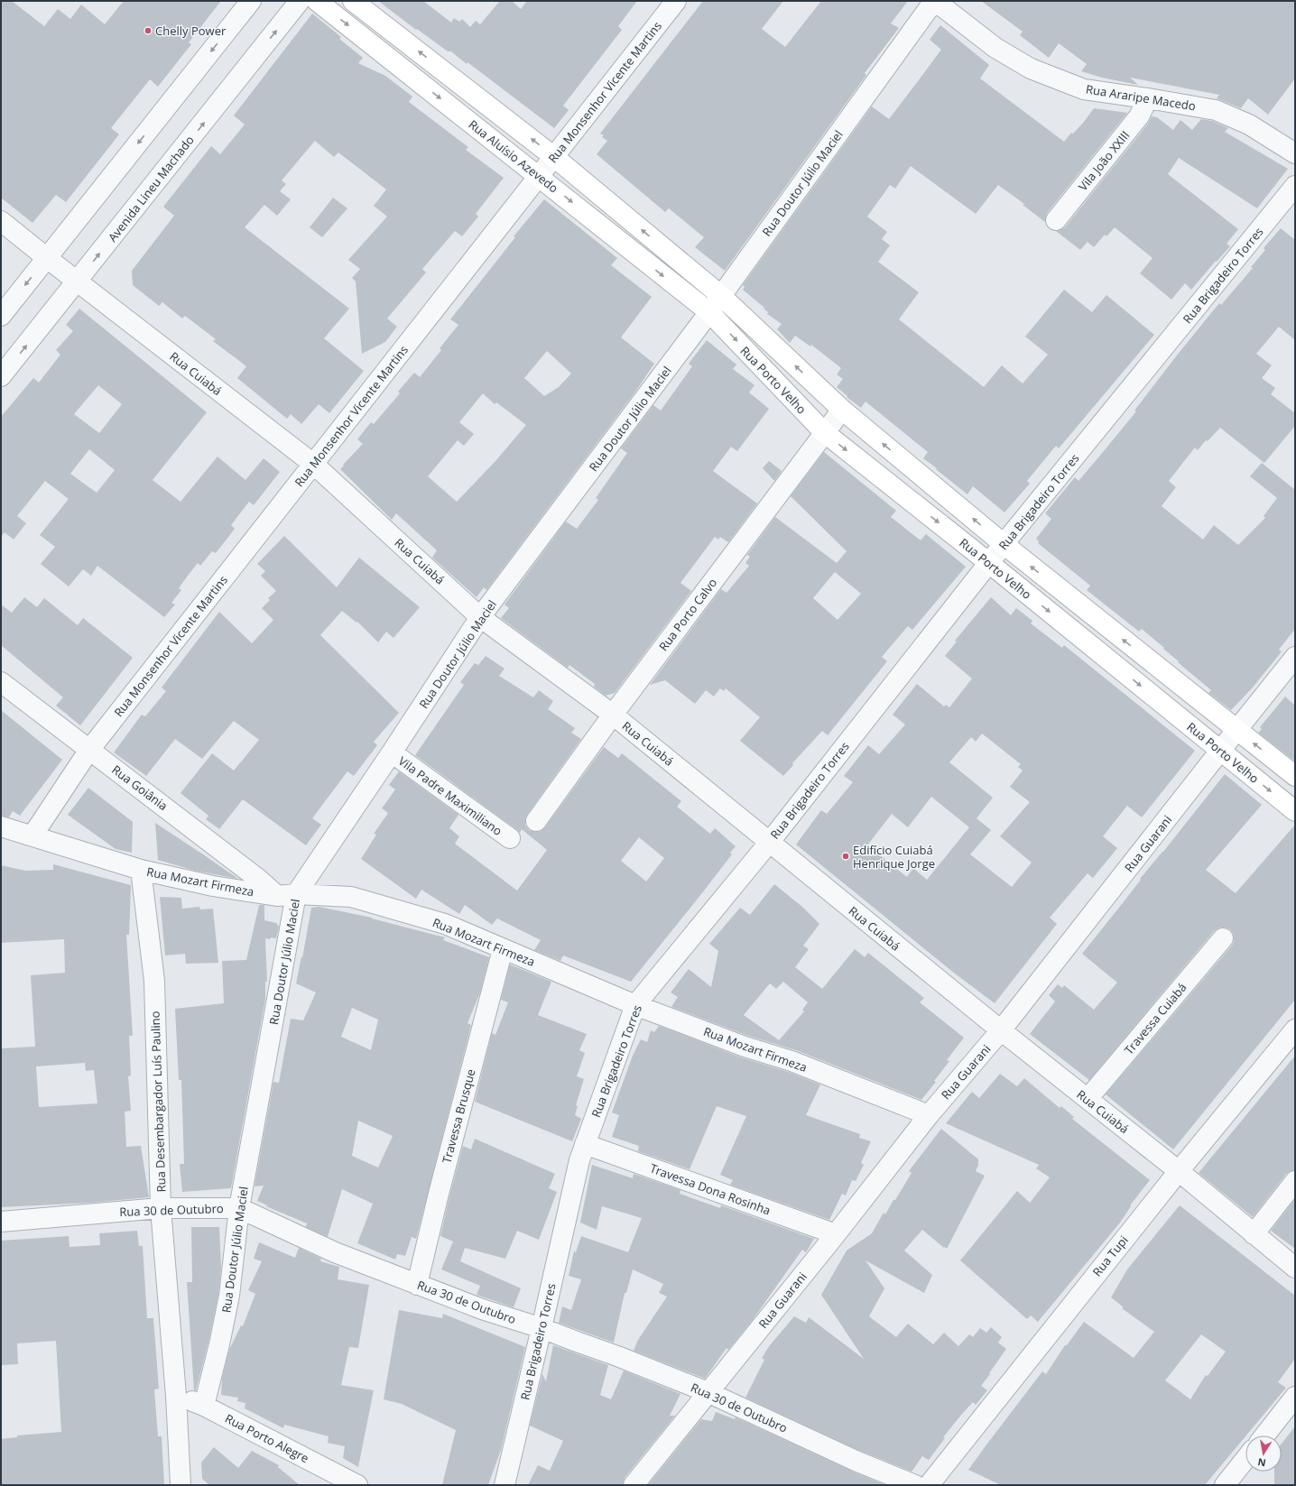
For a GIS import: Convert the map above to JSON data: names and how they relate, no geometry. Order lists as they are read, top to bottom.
{
  "streets": {
    "main road": ["Rua Aluísio Azevedo", "Rua Porto Velho"],
    "street": [
      "Rua Monsenhor Vicente Martins",
      "Rua Araripe Macedo",
      "Vila João XXIII",
      "Rua Doutor Júlio Maciel",
      "Avenida Lineu Machado",
      "Rua Brigadeiro Torres",
      "Rua Cuiabá",
      "Rua Porto Calvo",
      "Rua Goiânia",
      "Vila Padre Maximiliano",
      "Rua Guarani",
      "Rua Mozart Firmeza",
      "Travessa Cuiabá",
      "Rua Desembargador Luís Paulino",
      "Travessa Brusque",
      "Travessa Dona Rosinha",
      "Rua 30 de Outubro",
      "Rua Tupi",
      "Rua Porto Alegre"
    ]
  },
  "crossings": [
    ["Rua Monsenhor Vicente Martins", "Rua Aluísio Azevedo"],
    ["Rua Monsenhor Vicente Martins", "Rua Cuiabá"],
    ["Rua Monsenhor Vicente Martins", "Rua Goiânia"],
    ["Rua Monsenhor Vicente Martins", "Rua Mozart Firmeza"],
    ["Rua Araripe Macedo", "Vila João XXIII"],
    ["Rua Araripe Macedo", "Rua Doutor Júlio Maciel"],
    ["Rua Aluísio Azevedo", "Rua Doutor Júlio Maciel"],
    ["Rua Aluísio Azevedo", "Rua Porto Velho"],
    ["Rua Doutor Júlio Maciel", "Rua Cuiabá"],
    ["Rua Doutor Júlio Maciel", "Rua Porto Velho"],
    ["Rua Doutor Júlio Maciel", "Rua Goiânia"],
    ["Rua Doutor Júlio Maciel", "Vila Padre Maximiliano"],
    ["Rua Doutor Júlio Maciel", "Rua Mozart Firmeza"],
    ["Rua Doutor Júlio Maciel", "Rua 30 de Outubro"],
    ["Rua Doutor Júlio Maciel", "Rua Porto Alegre"],
    ["Avenida Lineu Machado", "Rua Cuiabá"],
    ["Rua Brigadeiro Torres", "Rua Cuiabá"],
    ["Rua Brigadeiro Torres", "Rua Porto Velho"],
    ["Rua Brigadeiro Torres", "Rua Mozart Firmeza"],
    ["Rua Brigadeiro Torres", "Travessa Dona Rosinha"],
    ["Rua Brigadeiro Torres", "Rua 30 de Outubro"],
    ["Rua Cuiabá", "Rua Porto Calvo"],
    ["Rua Cuiabá", "Rua Guarani"],
    ["Rua Cuiabá", "Travessa Cuiabá"],
    ["Rua Cuiabá", "Rua Tupi"],
    ["Rua Porto Velho", "Rua Porto Calvo"],
    ["Rua Porto Velho", "Rua Guarani"],
    ["Rua Goiânia", "Rua Mozart Firmeza"],
    ["Rua Guarani", "Rua Mozart Firmeza"],
    ["Rua Guarani", "Travessa Dona Rosinha"],
    ["Rua Guarani", "Rua 30 de Outubro"],
    ["Rua Mozart Firmeza", "Rua Desembargador Luís Paulino"],
    ["Rua Mozart Firmeza", "Travessa Brusque"],
    ["Rua Desembargador Luís Paulino", "Rua 30 de Outubro"],
    ["Rua Desembargador Luís Paulino", "Rua Porto Alegre"],
    ["Travessa Brusque", "Rua 30 de Outubro"]
  ],
  "places": ["Chelly Power", "Edifício Cuiabá Henrique Jorge"],
  "north": "bottom"
}
